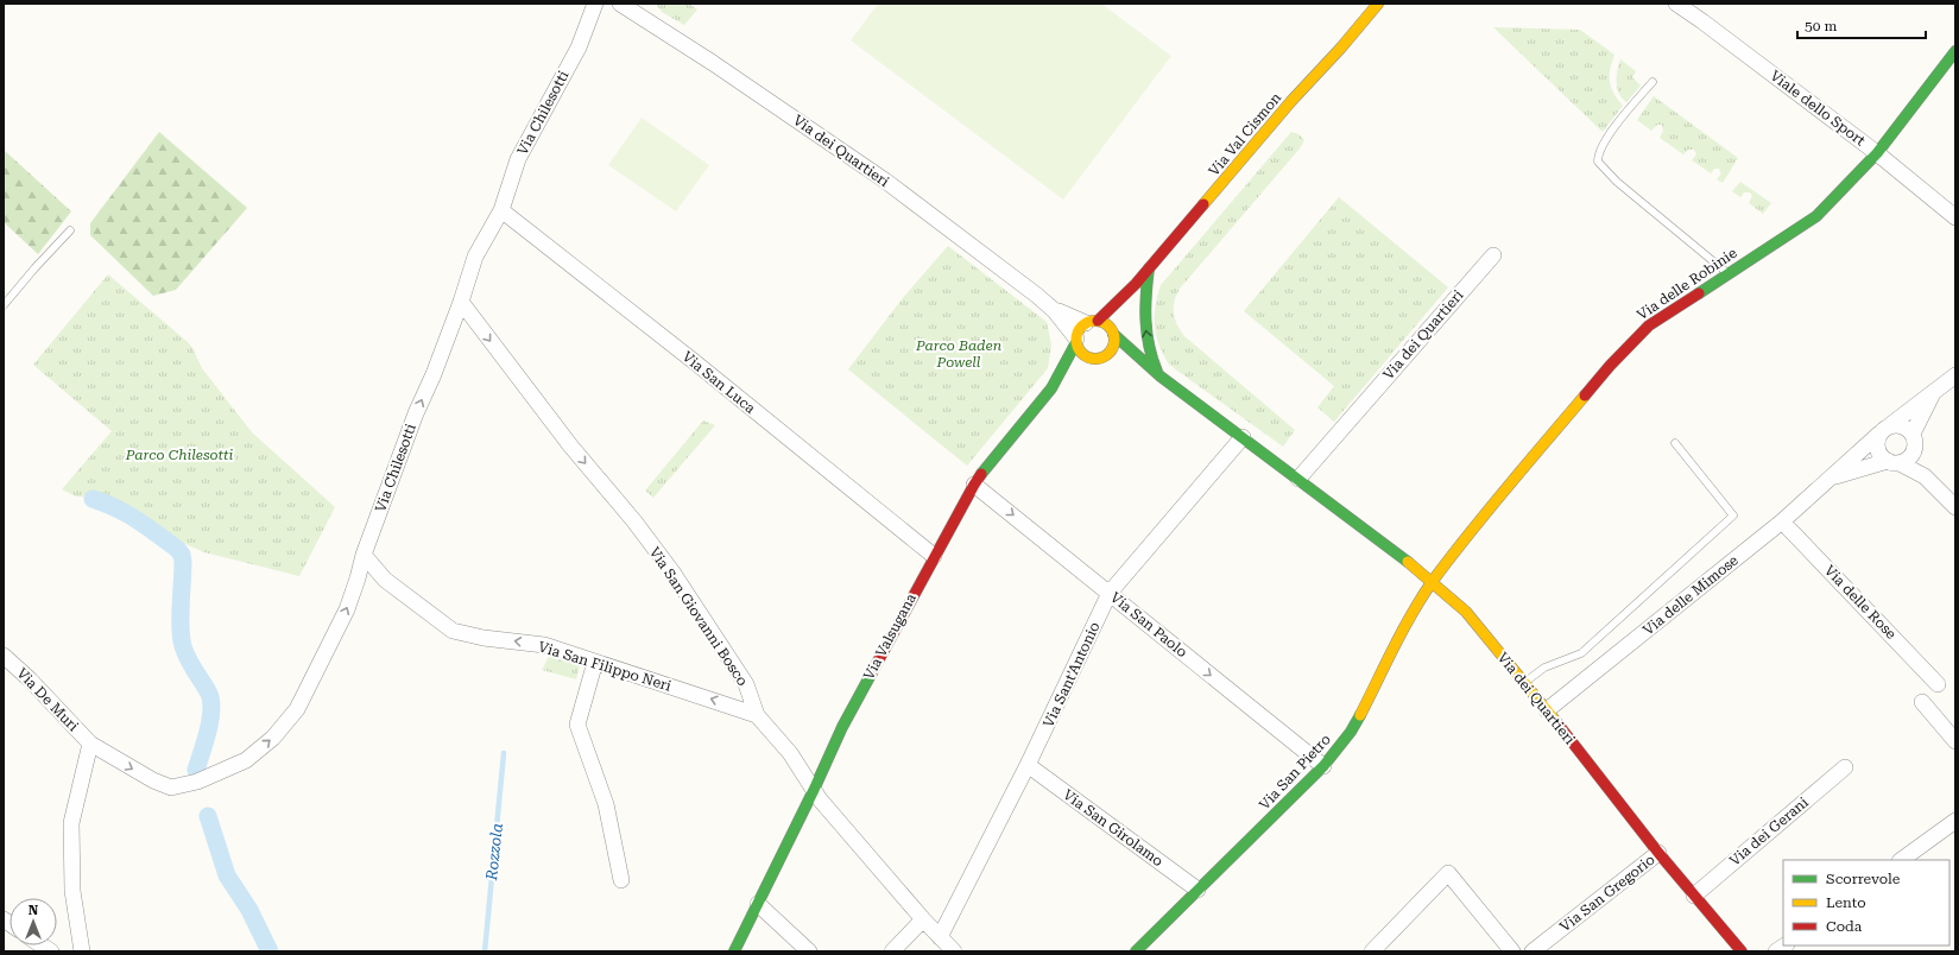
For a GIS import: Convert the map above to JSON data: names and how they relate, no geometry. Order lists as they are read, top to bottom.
{
  "streets": {
    "street": [
      "Viale dello Sport",
      "Via Chilesotti",
      "Via Val Cismon",
      "Via dei Quartieri",
      "Via delle Robinie",
      "Via San Luca",
      "Via delle Mimose",
      "Via delle Rose",
      "Via San Giovanni Bosco",
      "Via San Paolo",
      "Via Valsugana",
      "Via San Filippo Neri",
      "Via Sant'Antonio",
      "Via De Muri",
      "Via San Pietro",
      "Via San Girolamo",
      "Via dei Gerani",
      "Via San Gregorio"
    ]
  },
  "crossings": [
    ["Viale dello Sport", "Via delle Robinie"],
    ["Via Chilesotti", "Via San Luca"],
    ["Via Chilesotti", "Via San Giovanni Bosco"],
    ["Via Chilesotti", "Via San Filippo Neri"],
    ["Via Chilesotti", "Via De Muri"],
    ["Via Val Cismon", "Via dei Quartieri"],
    ["Via Val Cismon", "Via Valsugana"],
    ["Via dei Quartieri", "Via delle Robinie"],
    ["Via dei Quartieri", "Via delle Mimose"],
    ["Via dei Quartieri", "Via Valsugana"],
    ["Via dei Quartieri", "Via Sant'Antonio"],
    ["Via dei Quartieri", "Via San Pietro"],
    ["Via dei Quartieri", "Via dei Gerani"],
    ["Via dei Quartieri", "Via San Gregorio"],
    ["Via delle Robinie", "Via San Pietro"],
    ["Via San Luca", "Via Valsugana"],
    ["Via delle Mimose", "Via delle Rose"],
    ["Via San Giovanni Bosco", "Via Valsugana"],
    ["Via San Giovanni Bosco", "Via San Filippo Neri"],
    ["Via San Giovanni Bosco", "Via Sant'Antonio"],
    ["Via San Paolo", "Via Valsugana"],
    ["Via San Paolo", "Via Sant'Antonio"],
    ["Via San Paolo", "Via San Pietro"],
    ["Via Sant'Antonio", "Via San Girolamo"],
    ["Via San Pietro", "Via San Girolamo"]
  ],
  "one_way": [
    "Via Chilesotti",
    "Via San Giovanni Bosco",
    "Via San Paolo",
    "Via San Filippo Neri"
  ],
  "water": ["Rozzola"],
  "parks": ["Parco Baden Powell", "Parco Chilesotti"],
  "legend": ["Scorrevole", "Lento", "Coda"],
  "scale_bar": "50 m",
  "north": "top"
}
